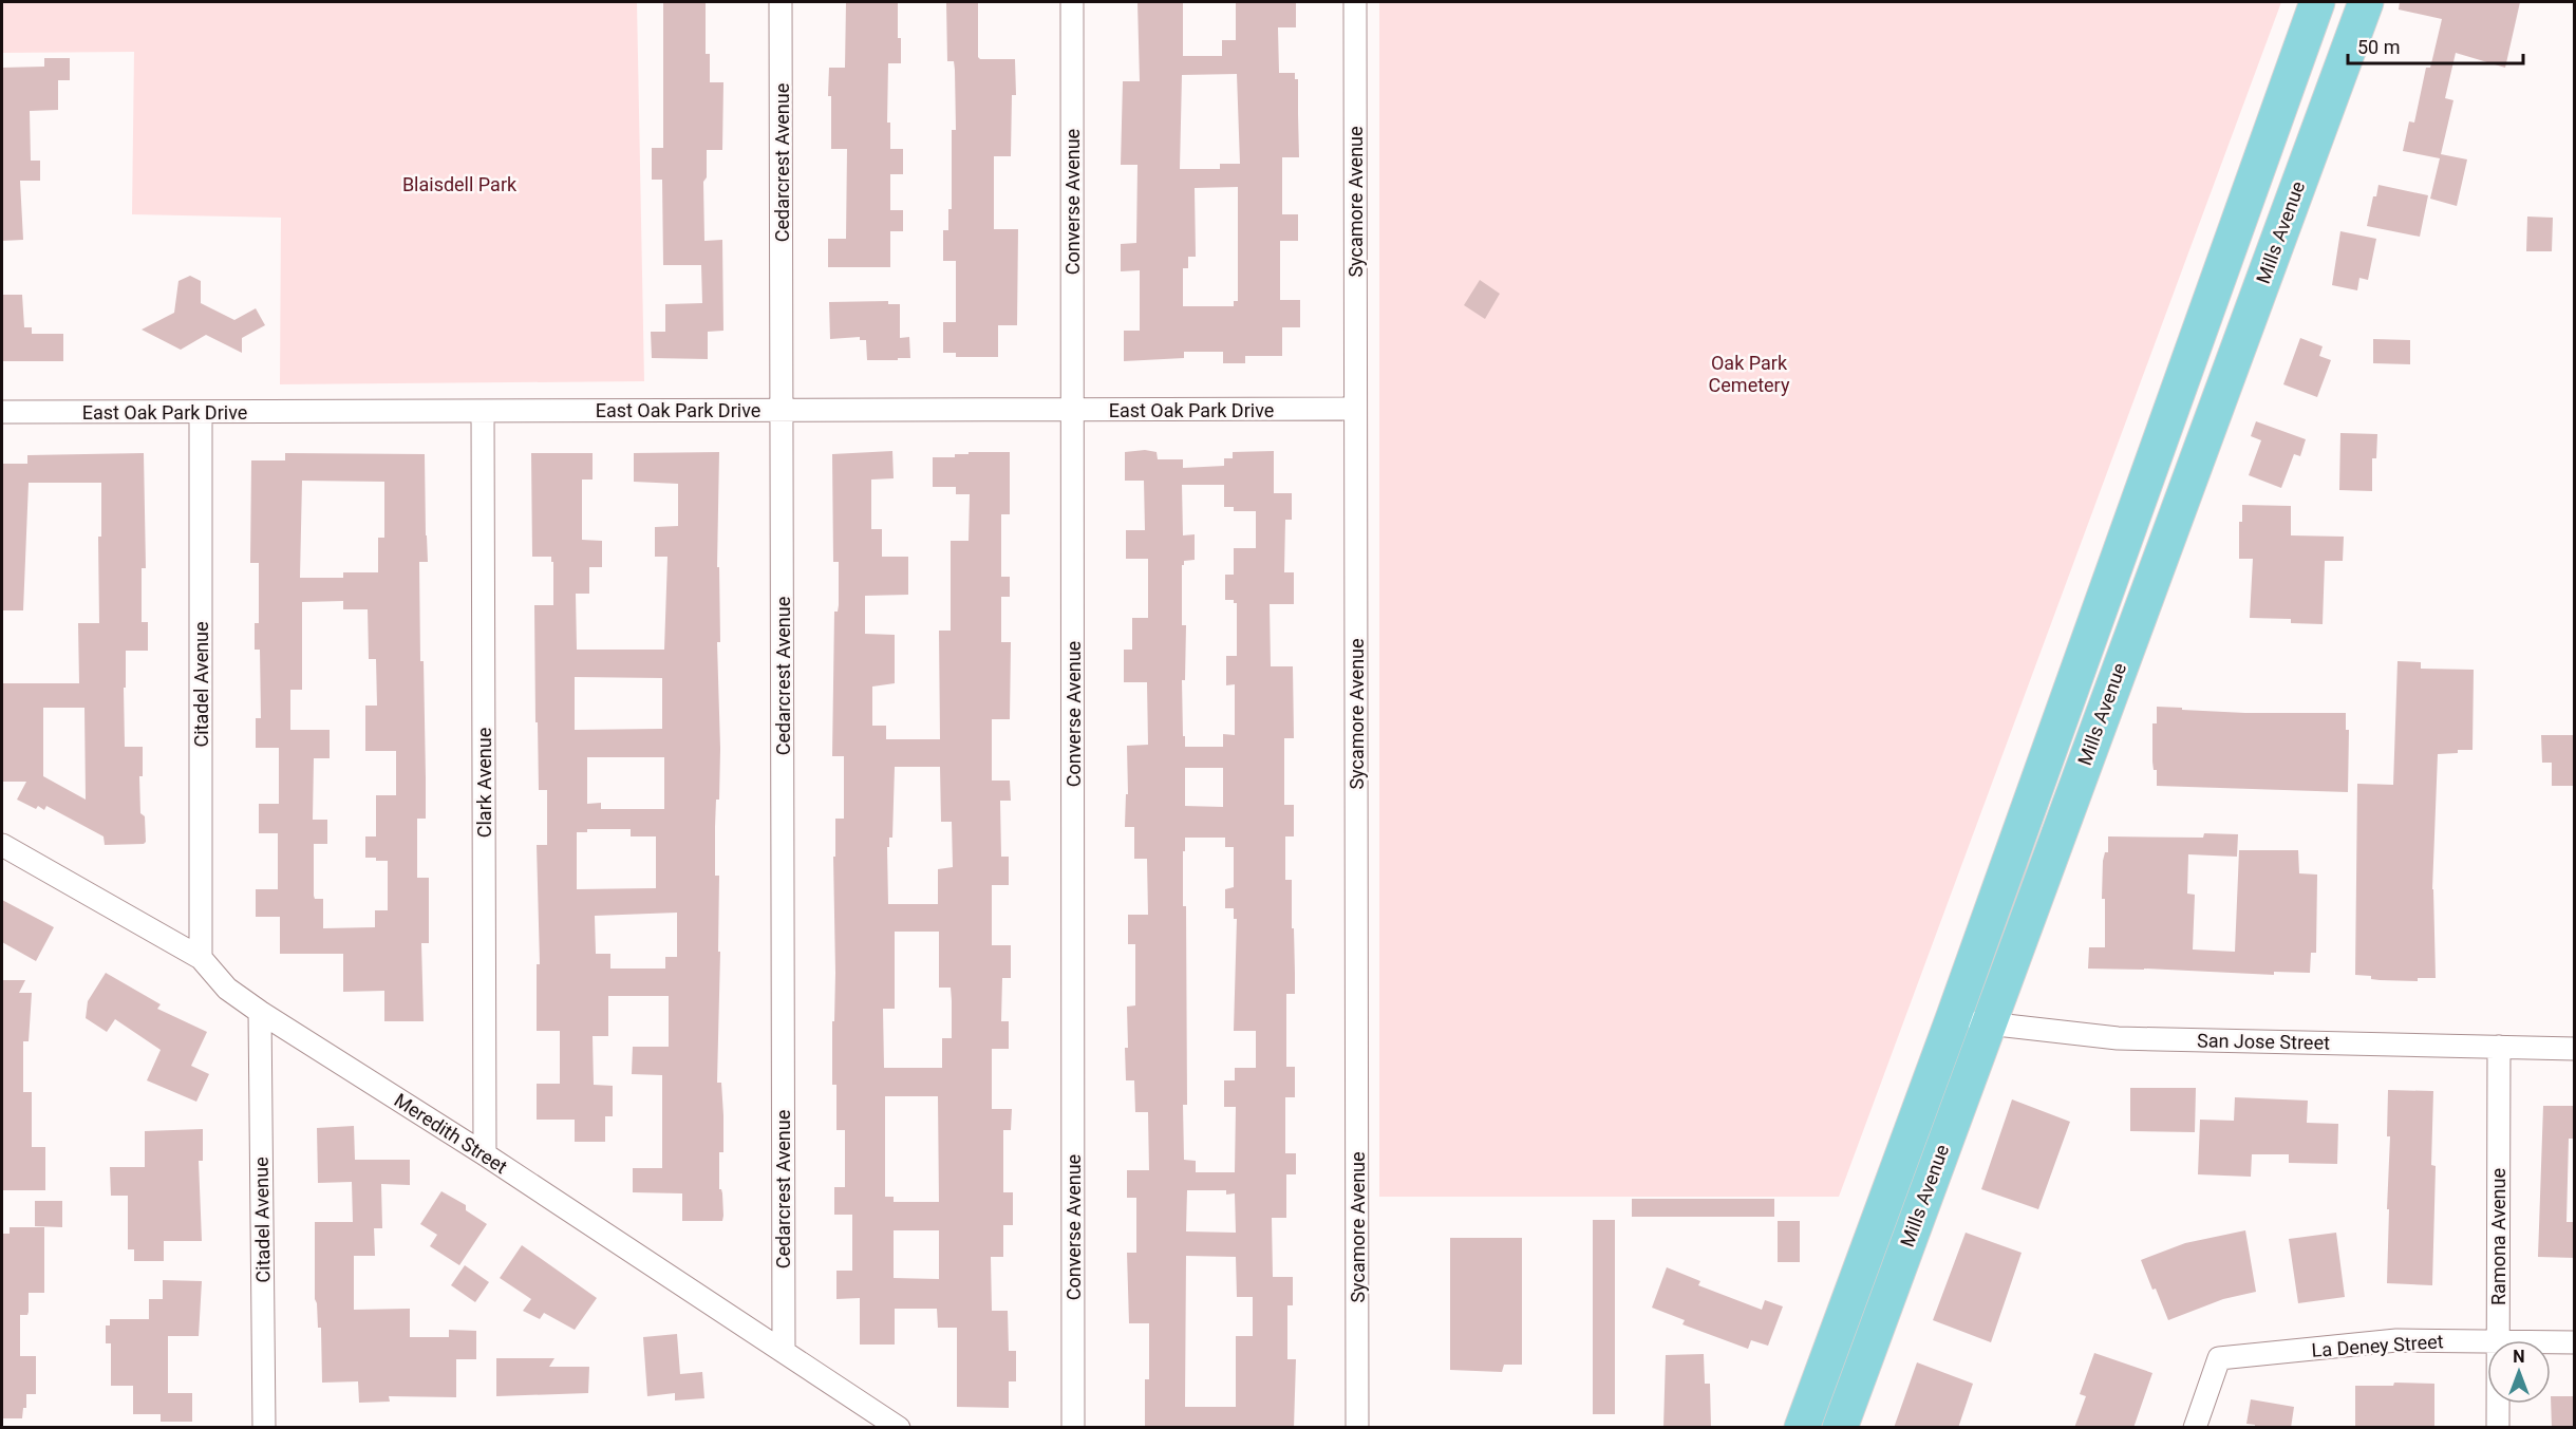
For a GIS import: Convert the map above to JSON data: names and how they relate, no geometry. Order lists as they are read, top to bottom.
{
  "streets": {
    "main road": ["Mills Avenue"],
    "street": [
      "Cedarcrest Avenue",
      "Converse Avenue",
      "Sycamore Avenue",
      "East Oak Park Drive",
      "Citadel Avenue",
      "Clark Avenue",
      "San Jose Street",
      "Meredith Street",
      "Ramona Avenue",
      "La Deney Street"
    ]
  },
  "crossings": [
    ["Cedarcrest Avenue", "East Oak Park Drive"],
    ["Cedarcrest Avenue", "Meredith Street"],
    ["Converse Avenue", "East Oak Park Drive"],
    ["Sycamore Avenue", "East Oak Park Drive"],
    ["Mills Avenue", "San Jose Street"],
    ["East Oak Park Drive", "Citadel Avenue"],
    ["East Oak Park Drive", "Clark Avenue"],
    ["Citadel Avenue", "Meredith Street"],
    ["Clark Avenue", "Meredith Street"],
    ["San Jose Street", "Ramona Avenue"]
  ],
  "parks": ["Blaisdell Park", "Oak Park Cemetery"],
  "scale_bar": "50 m",
  "north": "top"
}
